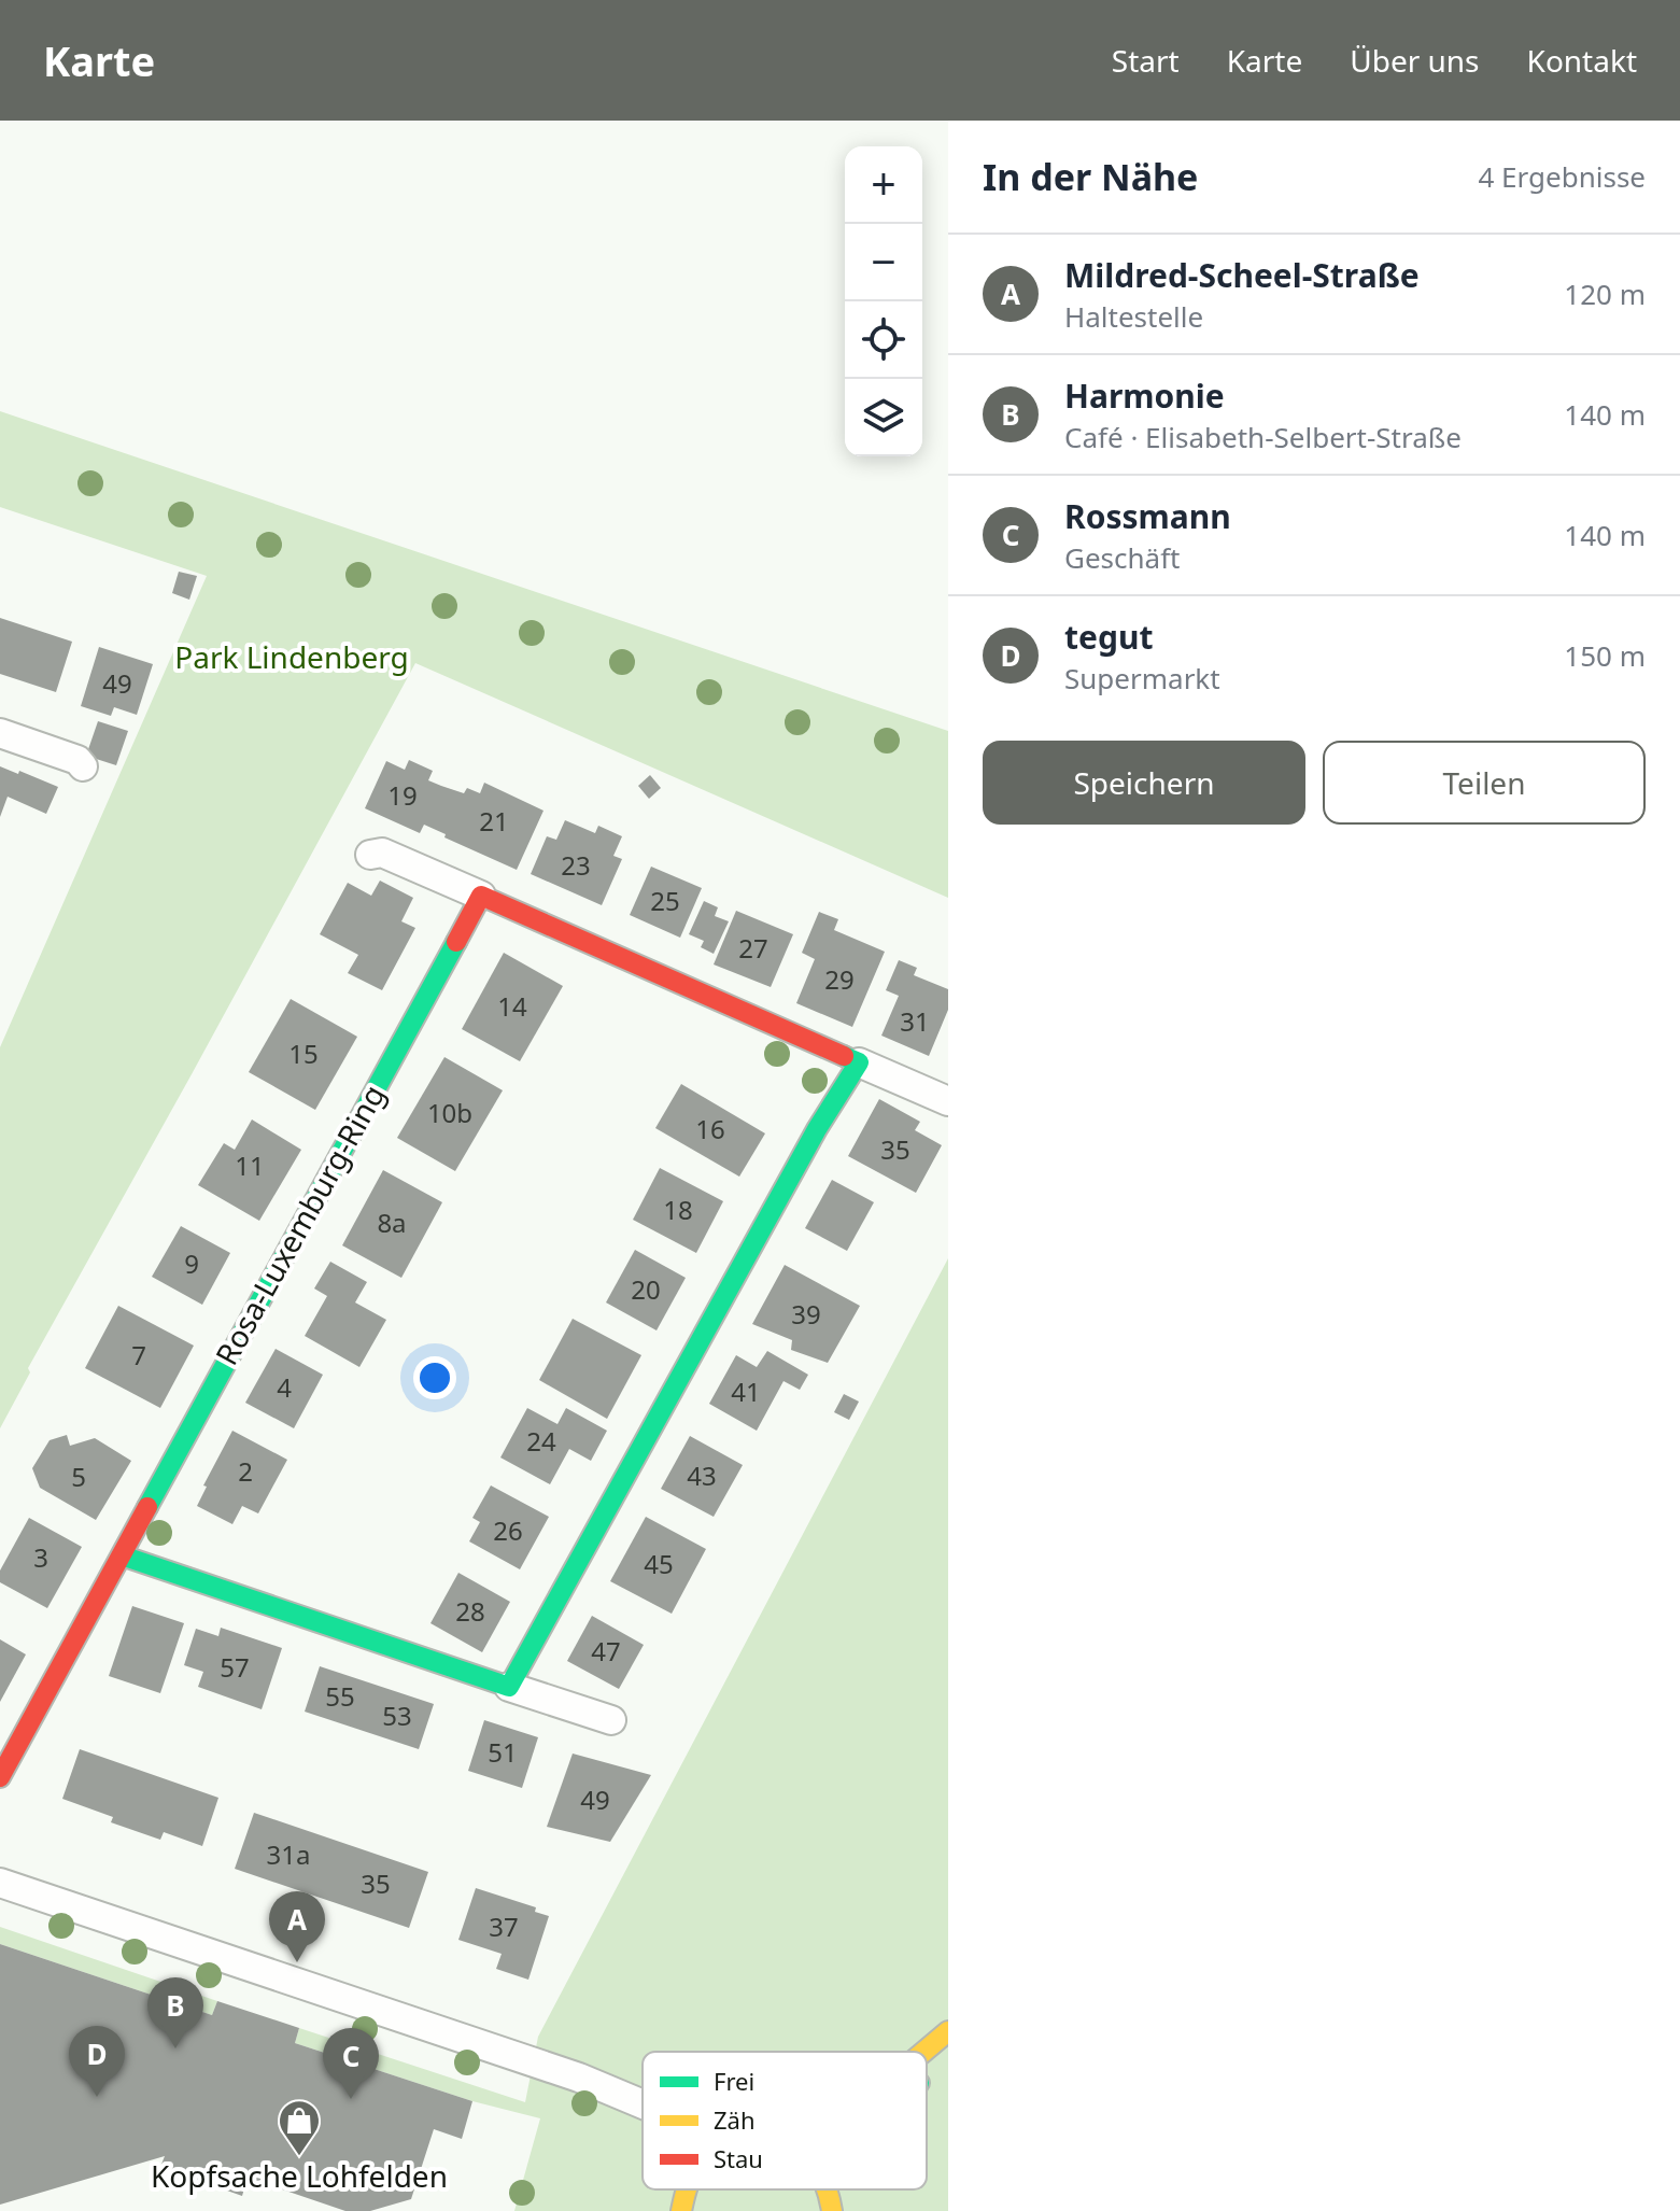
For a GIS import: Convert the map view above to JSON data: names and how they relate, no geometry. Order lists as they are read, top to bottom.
{
  "streets": {
    "street": ["Rosa-Luxemburg-Ring"]
  },
  "parks": ["Park Lindenberg"],
  "places": {
    "shop": ["Kopfsache Lohfelden"]
  },
  "house_numbers": [
    "49",
    "19",
    "21",
    "23",
    "25",
    "27",
    "29",
    "14",
    "31",
    "15",
    "10b",
    "16",
    "35",
    "11",
    "18",
    "8a",
    "9",
    "20",
    "39",
    "7",
    "4",
    "41",
    "24",
    "2",
    "43",
    "5",
    "26",
    "3",
    "45",
    "28",
    "47",
    "57",
    "55",
    "53",
    "51",
    "49",
    "31a",
    "35",
    "37"
  ],
  "legend": ["Frei", "Zäh", "Stau"],
  "page": {
    "header": "Karte",
    "nav": [
      "Start",
      "Karte",
      "Über uns",
      "Kontakt"
    ],
    "heading": ["In der Nähe", "4 Ergebnisse"],
    "map_buttons": ["+", "−"],
    "list": [
      {
        "mark": "A",
        "name": "Mildred-Scheel-Straße",
        "note": "Haltestelle",
        "value": "120 m"
      },
      {
        "mark": "B",
        "name": "Harmonie",
        "note": "Café · Elisabeth-Selbert-Straße",
        "value": "140 m"
      },
      {
        "mark": "C",
        "name": "Rossmann",
        "note": "Geschäft",
        "value": "140 m"
      },
      {
        "mark": "D",
        "name": "tegut",
        "note": "Supermarkt",
        "value": "150 m"
      }
    ],
    "buttons": ["Speichern", "Teilen"],
    "pins": [
      "A",
      "B",
      "D",
      "C"
    ]
  }
}
